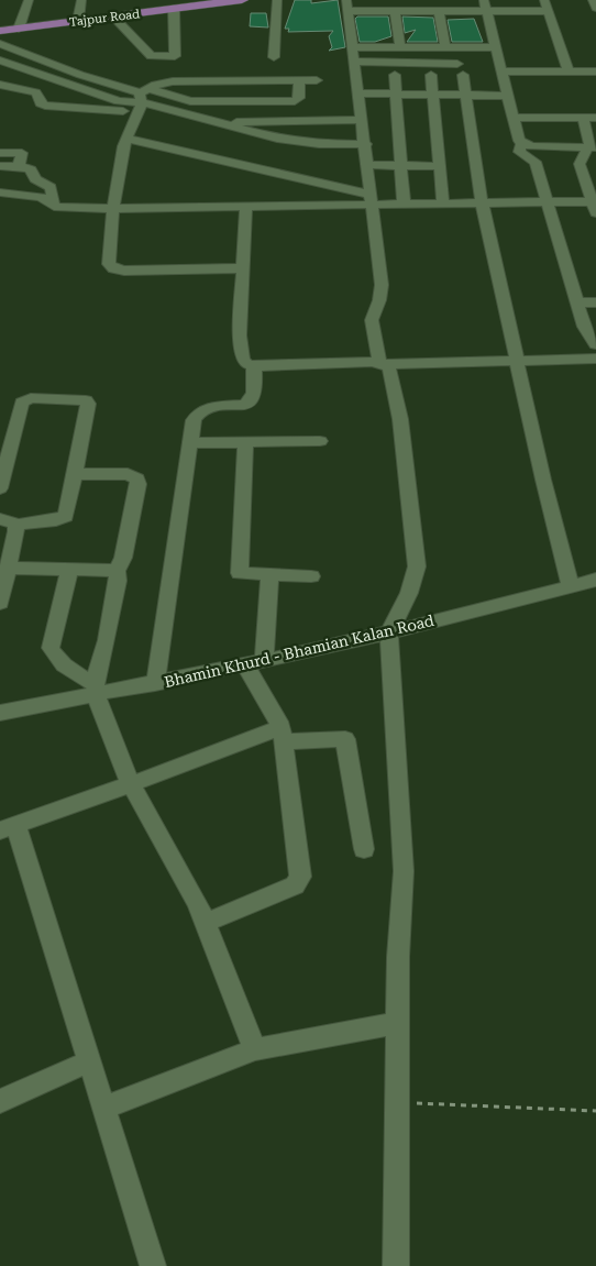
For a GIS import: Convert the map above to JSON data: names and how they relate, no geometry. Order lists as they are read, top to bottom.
{
  "streets": {
    "main road": ["Tajpur Road"],
    "street": ["Bhamin Khurd - Bhamian Kalan Road"]
  }
}
